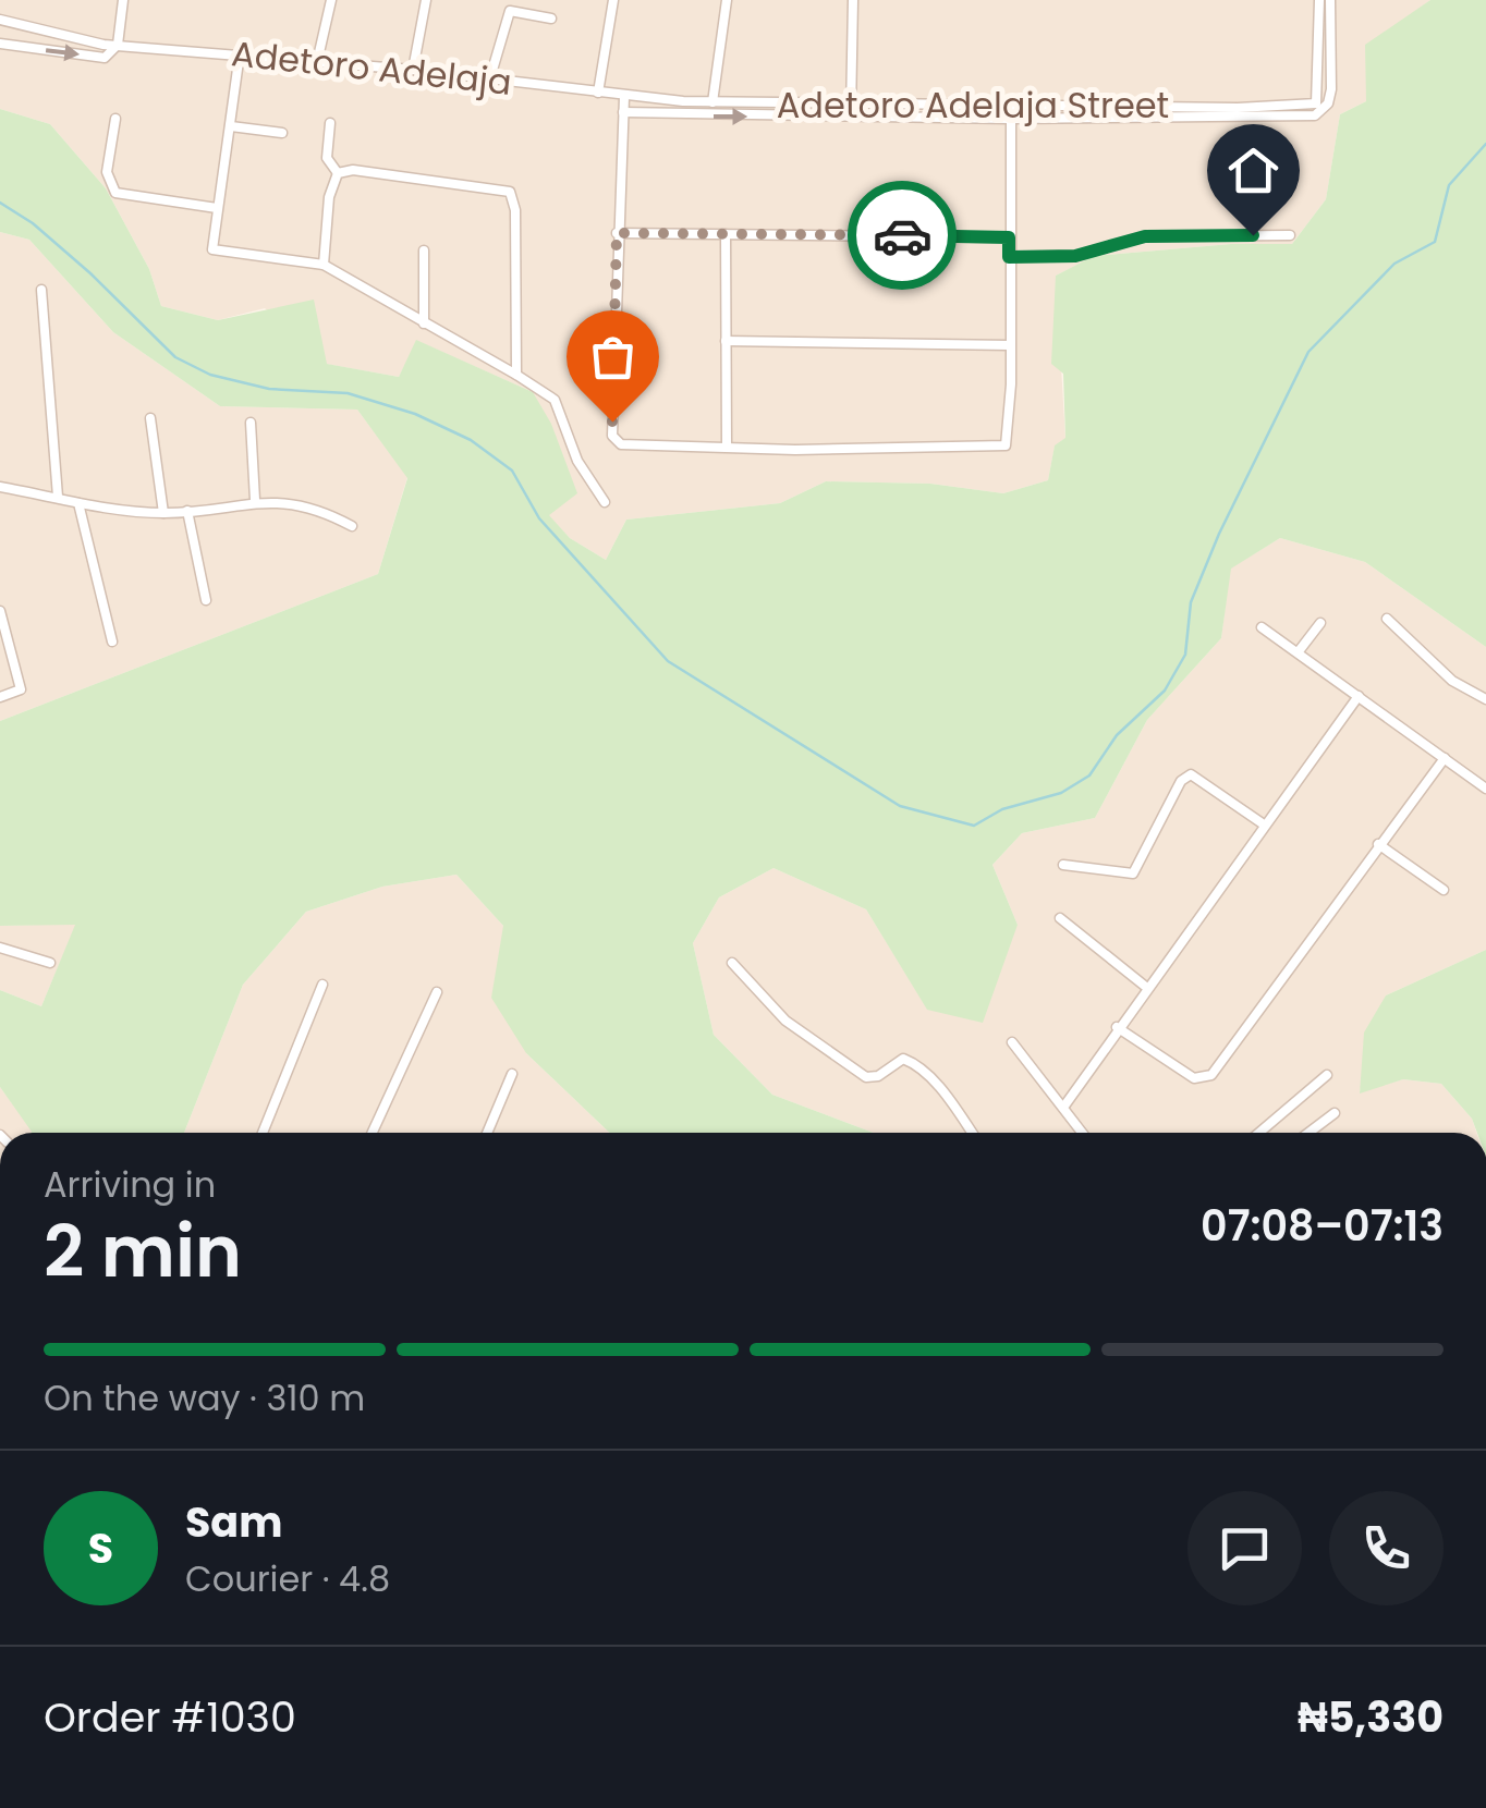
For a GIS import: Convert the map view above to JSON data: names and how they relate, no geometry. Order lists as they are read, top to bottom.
{
  "streets": {
    "street": ["Adetoro Adelaja", "Adetoro Adelaja Street"]
  },
  "crossings": [
    ["Adetoro Adelaja", "Adetoro Adelaja Street"]
  ],
  "page": {
    "heading": ["2 min", "Arriving in", "07:08–07:13"],
    "panel": [
      "Sam",
      "Courier · 4.8",
      "Order #1030",
      "₦5,330"
    ],
    "bar": "On the way · 310 m",
    "round": "S"
  }
}
